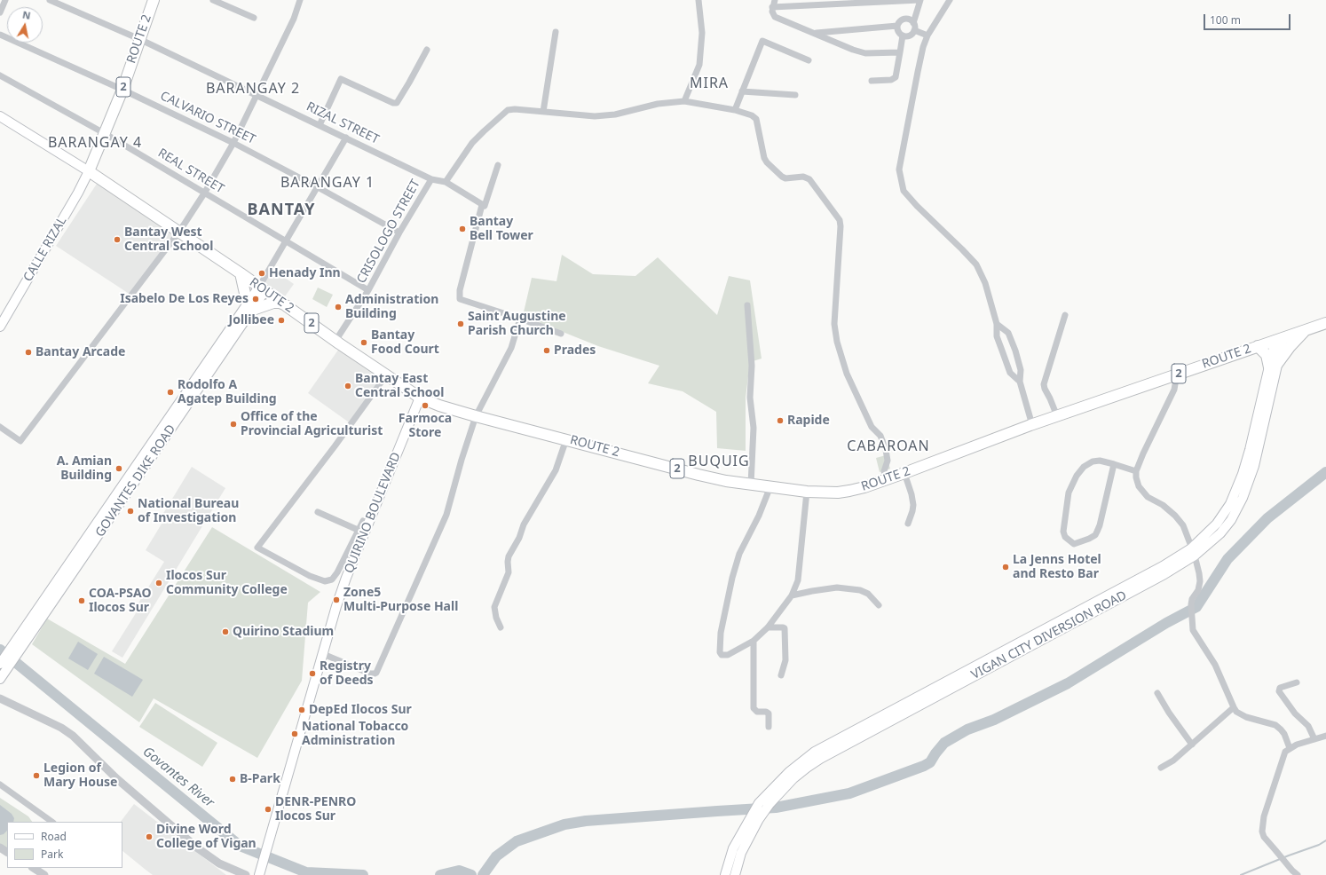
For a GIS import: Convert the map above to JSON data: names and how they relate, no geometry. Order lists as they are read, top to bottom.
{
  "streets": {
    "highway": ["ROUTE 2", "2"],
    "main road": [
      "CALLE RIZAL",
      "GOVANTES DIKE ROAD",
      "QUIRINO BOULEVARD",
      "VIGAN CITY DIVERSION ROAD"
    ],
    "street": [
      "CALVARIO STREET",
      "RIZAL STREET",
      "REAL STREET",
      "CRISOLOGO STREET"
    ]
  },
  "crossings": [
    ["ROUTE 2", "CALVARIO STREET"],
    ["ROUTE 2", "RIZAL STREET"],
    ["ROUTE 2", "REAL STREET"],
    ["ROUTE 2", "CRISOLOGO STREET"],
    ["ROUTE 2", "CALLE RIZAL"],
    ["ROUTE 2", "GOVANTES DIKE ROAD"],
    ["ROUTE 2", "QUIRINO BOULEVARD"],
    ["ROUTE 2", "VIGAN CITY DIVERSION ROAD"],
    ["CALVARIO STREET", "CRISOLOGO STREET"],
    ["RIZAL STREET", "CRISOLOGO STREET"],
    ["REAL STREET", "CRISOLOGO STREET"]
  ],
  "districts": [
    "MIRA",
    "BARANGAY 2",
    "BARANGAY 4",
    "BARANGAY 1",
    "BANTAY",
    "CABAROAN",
    "BUQUIG"
  ],
  "water": ["Govantes River"],
  "places": [
    "Bantay Bell Tower",
    "Bantay West Central School",
    "Henady Inn",
    "Isabelo De Los Reyes",
    "Administration Building",
    "Jollibee",
    "Saint Augustine Parish Church",
    "Bantay Food Court",
    "Prades",
    "Bantay Arcade",
    "Bantay East Central School",
    "Rodolfo A Agatep Building",
    "Farmoca Store",
    "Rapide",
    "Office of the Provincial Agriculturist",
    "A. Amian Building",
    "National Bureau of Investigation",
    "La Jenns Hotel and Resto Bar",
    "Ilocos Sur Community College",
    "Zone5 Multi-Purpose Hall",
    "COA-PSAO Ilocos Sur",
    "Quirino Stadium",
    "Registry of Deeds",
    "DepEd Ilocos Sur",
    "National Tobacco Administration",
    "Legion of Mary House",
    "B-Park",
    "DENR-PENRO Ilocos Sur",
    "Divine Word College of Vigan"
  ],
  "legend": ["Road", "Park"],
  "scale_bar": "100 m",
  "north": "top"
}
